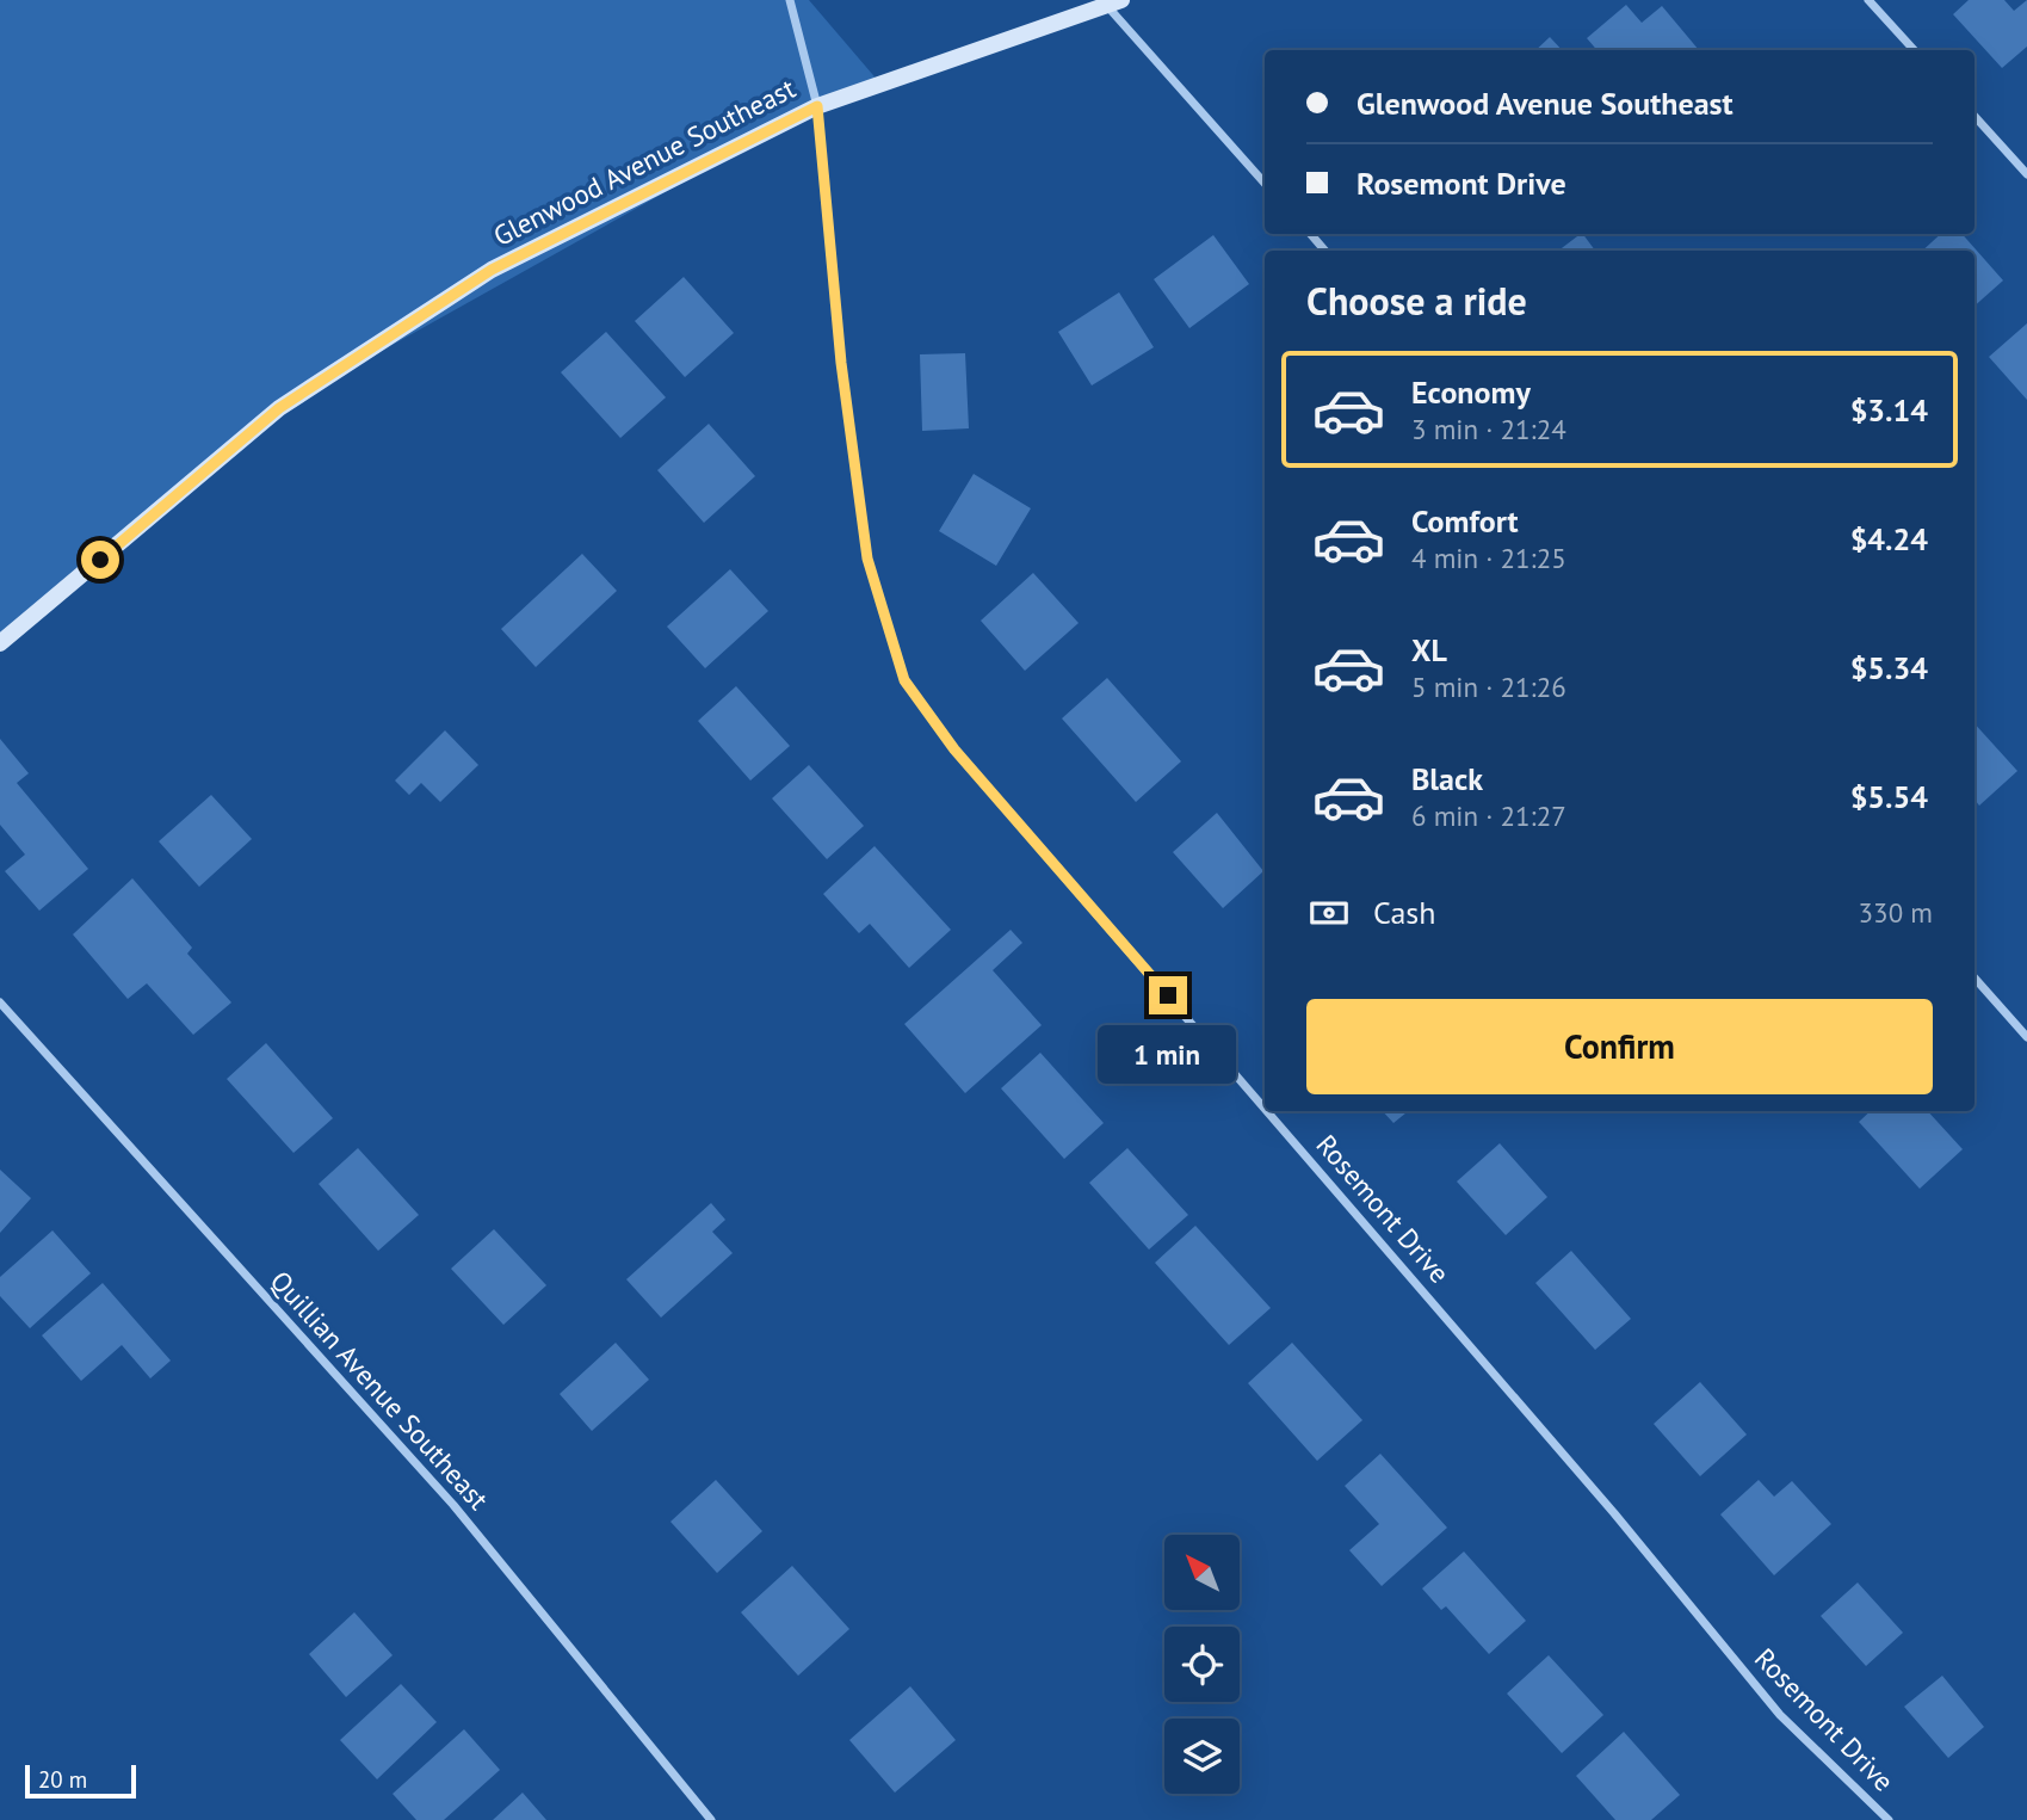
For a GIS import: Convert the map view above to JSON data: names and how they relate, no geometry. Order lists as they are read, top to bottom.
{
  "streets": {
    "main road": ["Glenwood Avenue Southeast"],
    "street": ["Rosemont Drive", "Quillian Avenue Southeast"]
  },
  "crossings": [
    ["Glenwood Avenue Southeast", "Rosemont Drive"]
  ],
  "scale_bar": "20 m",
  "north": "top left",
  "page": {
    "banner": ["Glenwood Avenue Southeast", "Rosemont Drive"],
    "heading": "Choose a ride",
    "list": [
      {
        "name": "Economy",
        "note": "3 min · 21:24",
        "value": "$3.14"
      },
      {
        "name": "Comfort",
        "note": "4 min · 21:25",
        "value": "$4.24"
      },
      {
        "name": "XL",
        "note": "5 min · 21:26",
        "value": "$5.34"
      },
      {
        "name": "Black",
        "note": "6 min · 21:27",
        "value": "$5.54"
      }
    ],
    "pay": ["Cash", "330 m"],
    "buttons": "Confirm",
    "bubble": "1 min",
    "scale": "20 m"
  }
}
